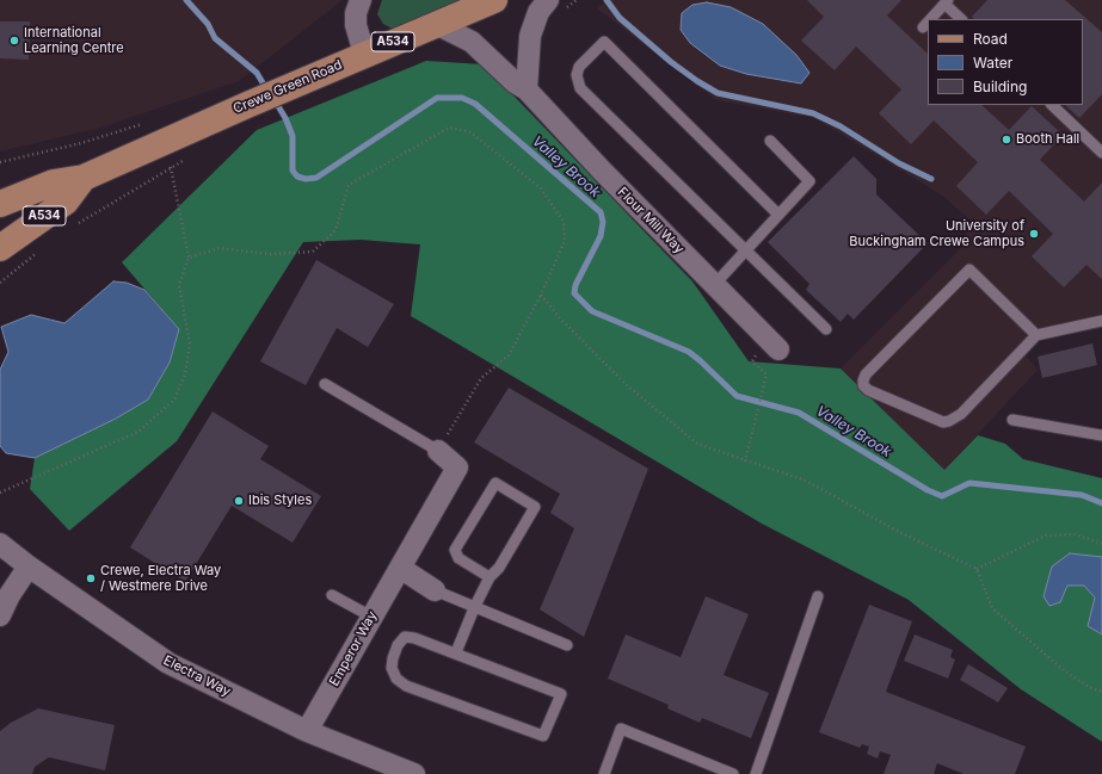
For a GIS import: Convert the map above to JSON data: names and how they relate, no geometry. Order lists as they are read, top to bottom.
{
  "streets": {
    "main road": ["A534", "Crewe Green Road"],
    "street": ["Flour Mill Way", "Emperor Way", "Electra Way"]
  },
  "crossings": [
    ["Crewe Green Road", "Flour Mill Way"],
    ["Emperor Way", "Electra Way"]
  ],
  "water": ["Valley Brook"],
  "places": [
    "International Learning Centre",
    "Booth Hall",
    "University of Buckingham Crewe Campus",
    "Ibis Styles",
    "Crewe, Electra Way / Westmere Drive"
  ],
  "legend": ["Road", "Water", "Building"]
}
